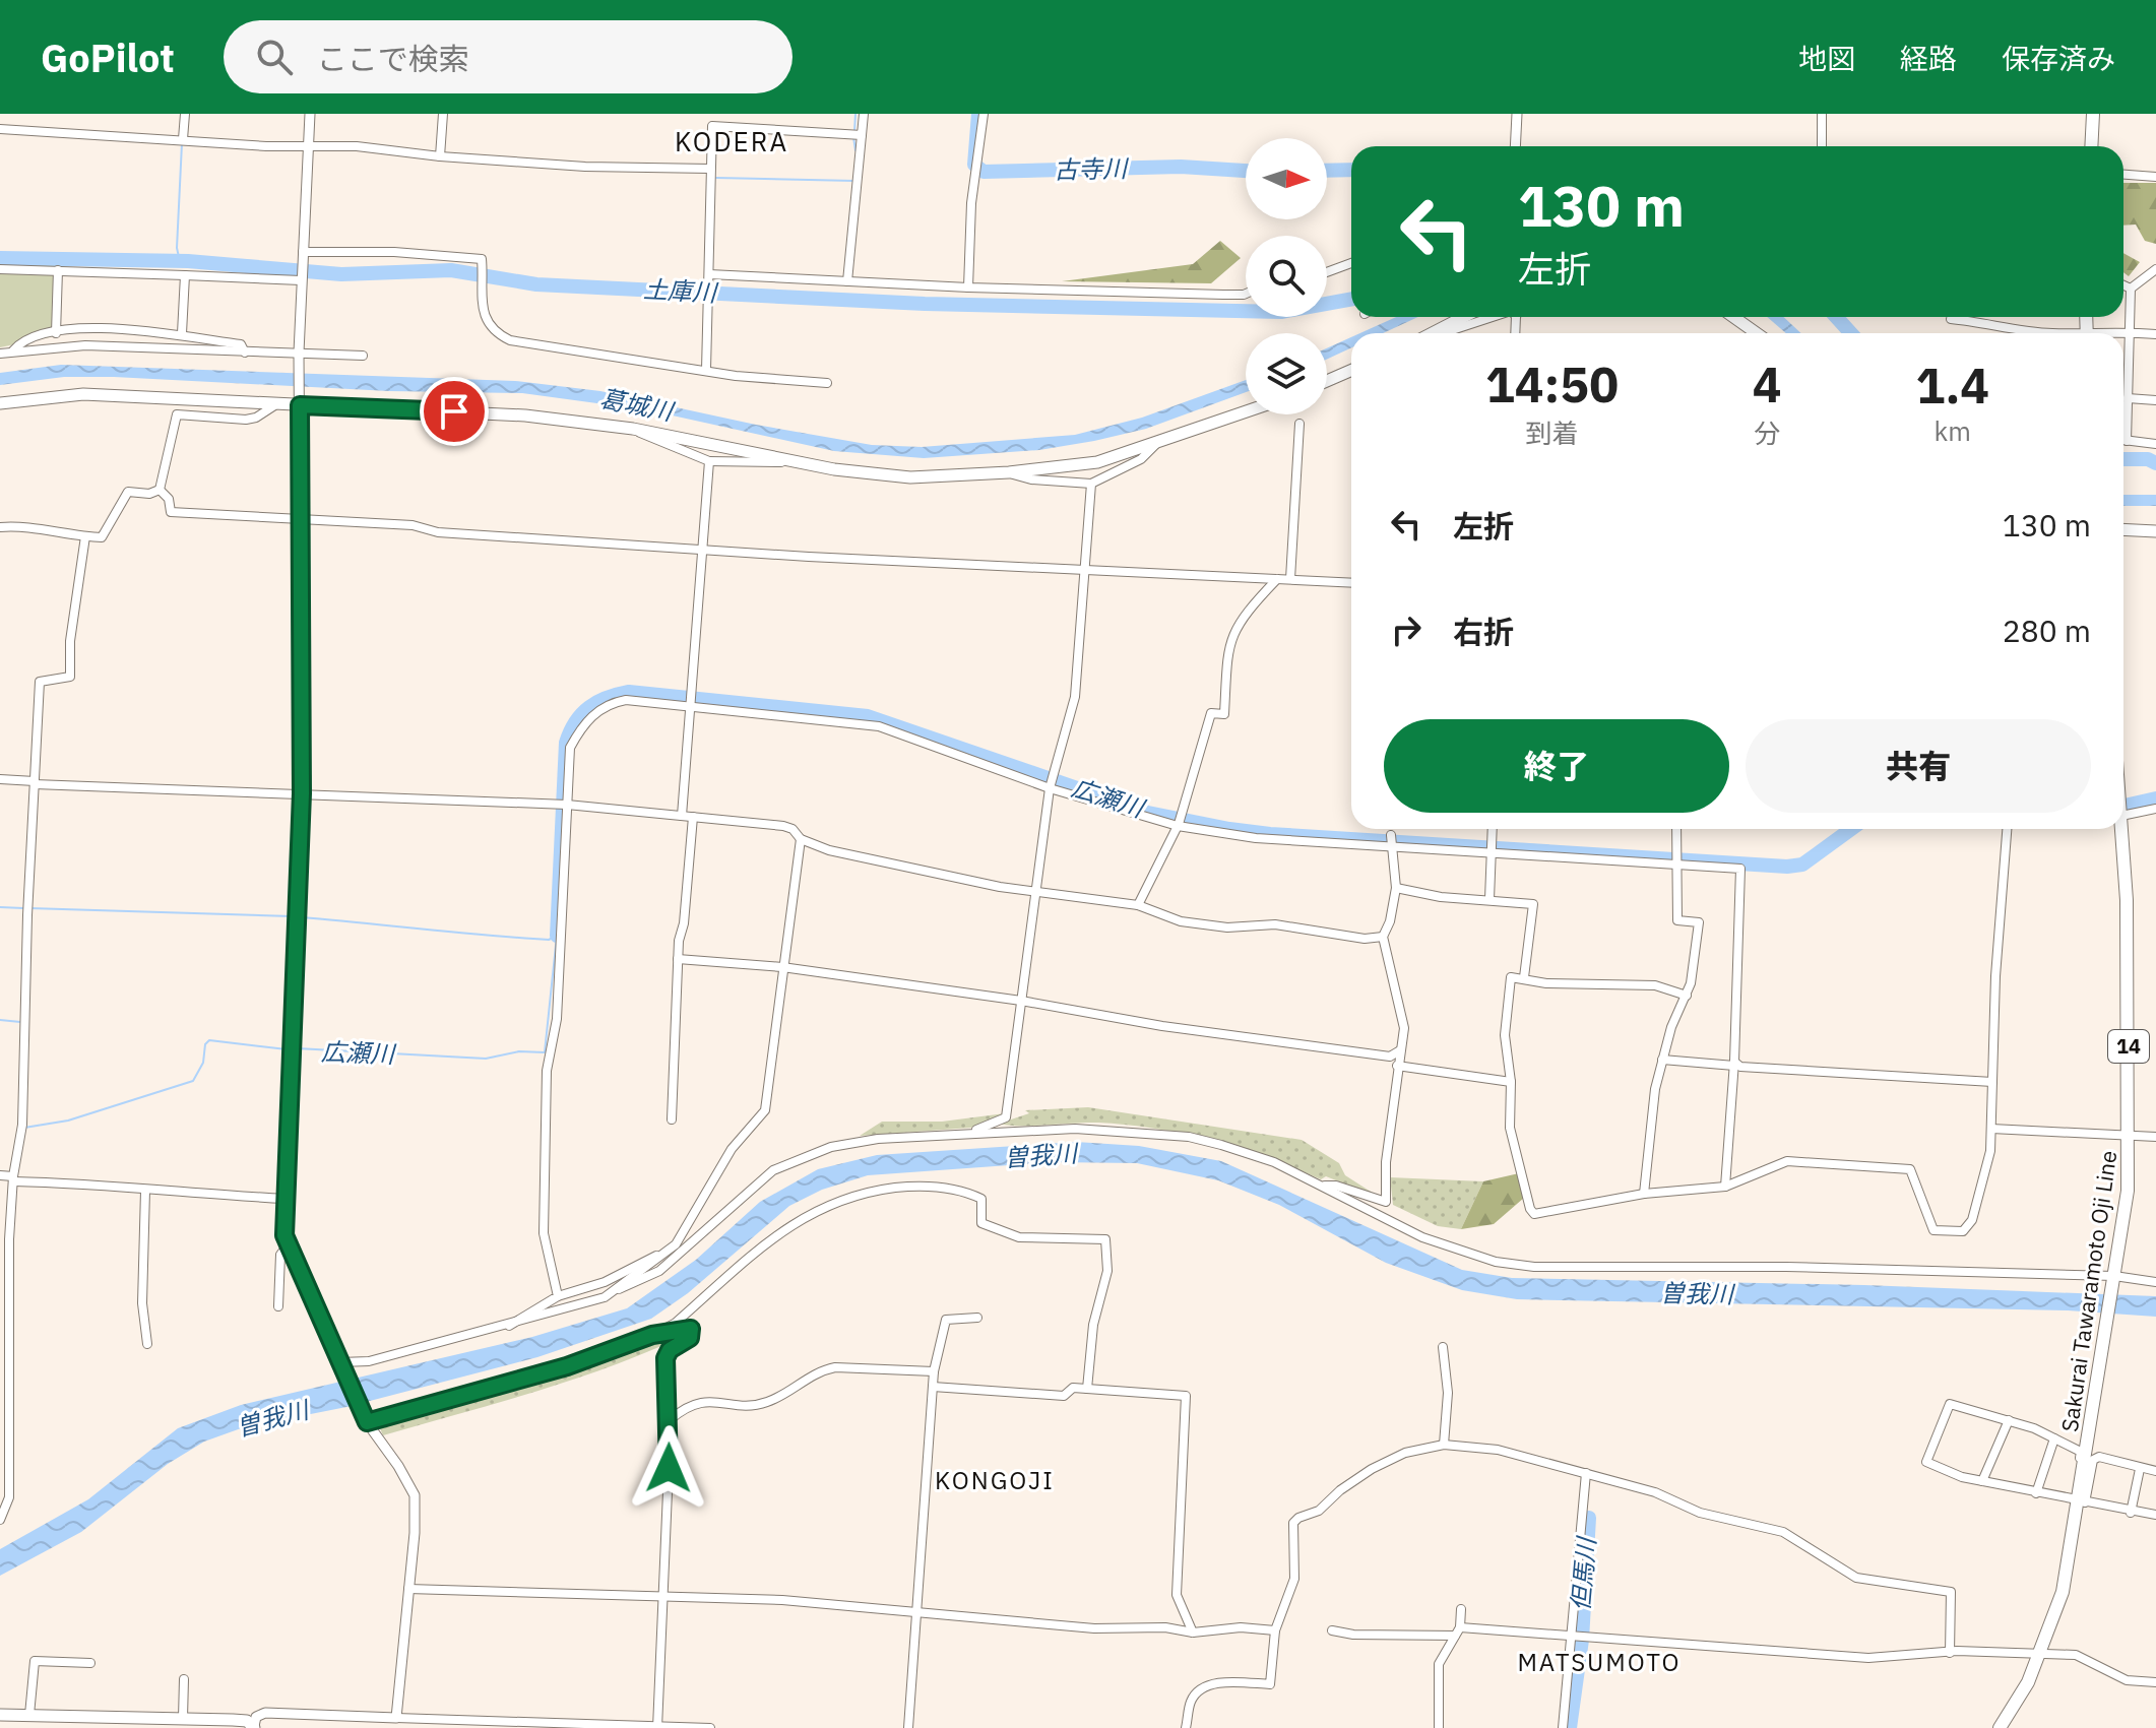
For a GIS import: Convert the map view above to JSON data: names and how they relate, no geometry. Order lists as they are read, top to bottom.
{
  "streets": {
    "main road": ["14", "Sakurai Tawaramoto Oji Line"]
  },
  "districts": ["KODERA", "KONGOJI", "MATSUMOTO"],
  "water": [
    "古寺川",
    "土庫川",
    "葛城川",
    "広瀬川",
    "曽我川",
    "但馬川"
  ],
  "north": "right",
  "page": {
    "header": "GoPilot",
    "search": "ここで検索",
    "nav": ["地図", "経路", "保存済み"],
    "turn": ["130 m", "左折"],
    "eta": [
      "14:50",
      "到着",
      "4",
      "分",
      "1.4",
      "km"
    ],
    "list": [
      {
        "name": "左折",
        "value": "130 m"
      },
      {
        "name": "右折",
        "value": "280 m"
      }
    ],
    "buttons": ["終了", "共有"]
  }
}
